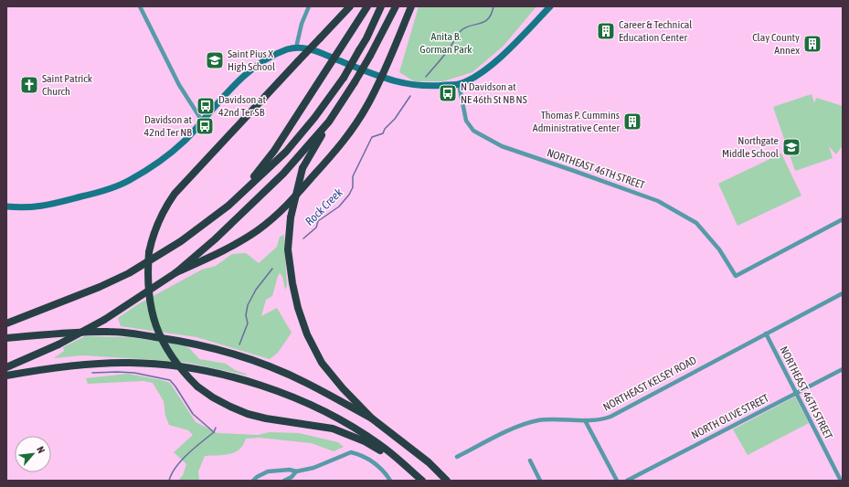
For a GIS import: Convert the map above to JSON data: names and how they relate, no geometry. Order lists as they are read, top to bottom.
{
  "streets": {
    "street": ["NORTHEAST 46TH STREET", "NORTHEAST KELSEY ROAD", "NORTH OLIVE STREET"]
  },
  "crossings": [
    ["NORTHEAST 46TH STREET", "NORTHEAST KELSEY ROAD"],
    ["NORTHEAST 46TH STREET", "NORTH OLIVE STREET"]
  ],
  "water": ["Rock Creek"],
  "parks": ["Anita B. Gorman Park"],
  "places": {
    "building": ["Career & Technical Education Center", "Clay County Annex", "Thomas P. Cummins Administrative Center"],
    "school or university": ["Saint Pius X High School", "Northgate Middle School"],
    "church": ["Saint Patrick Church"],
    "bus stop": ["N Davidson at NE 46th St NB NS", "Davidson at 42nd Ter SB", "Davidson at 42nd Ter NB"]
  },
  "north": "top right"
}
